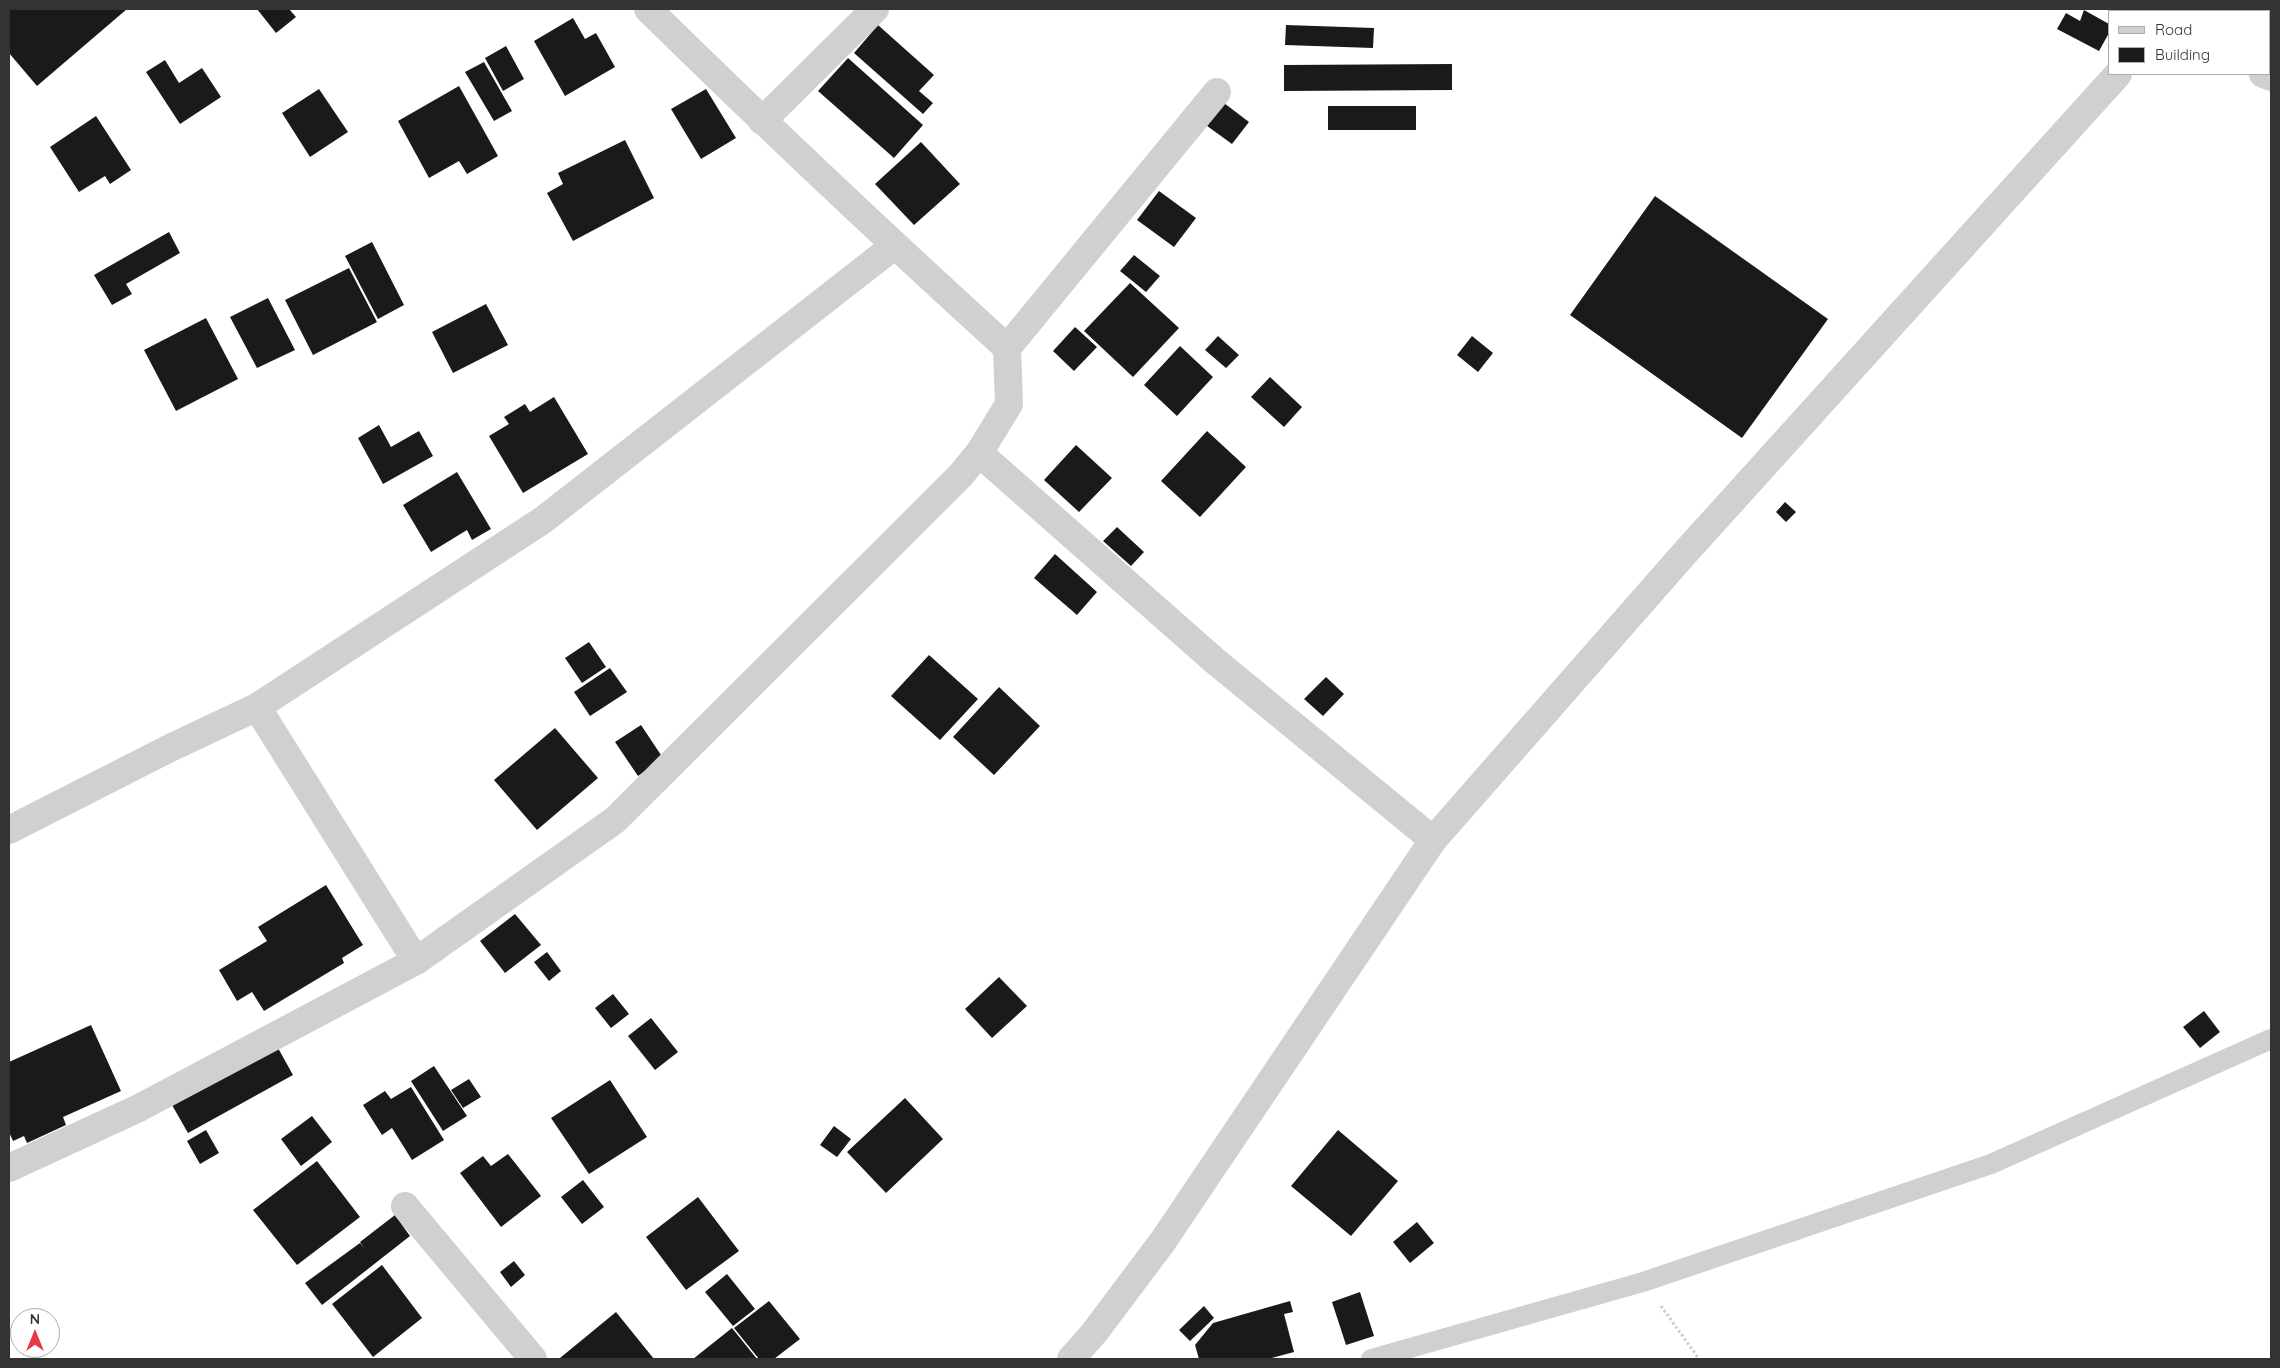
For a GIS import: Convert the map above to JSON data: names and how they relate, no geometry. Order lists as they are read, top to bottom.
{
  "legend": ["Road", "Building"],
  "north": "top"
}
